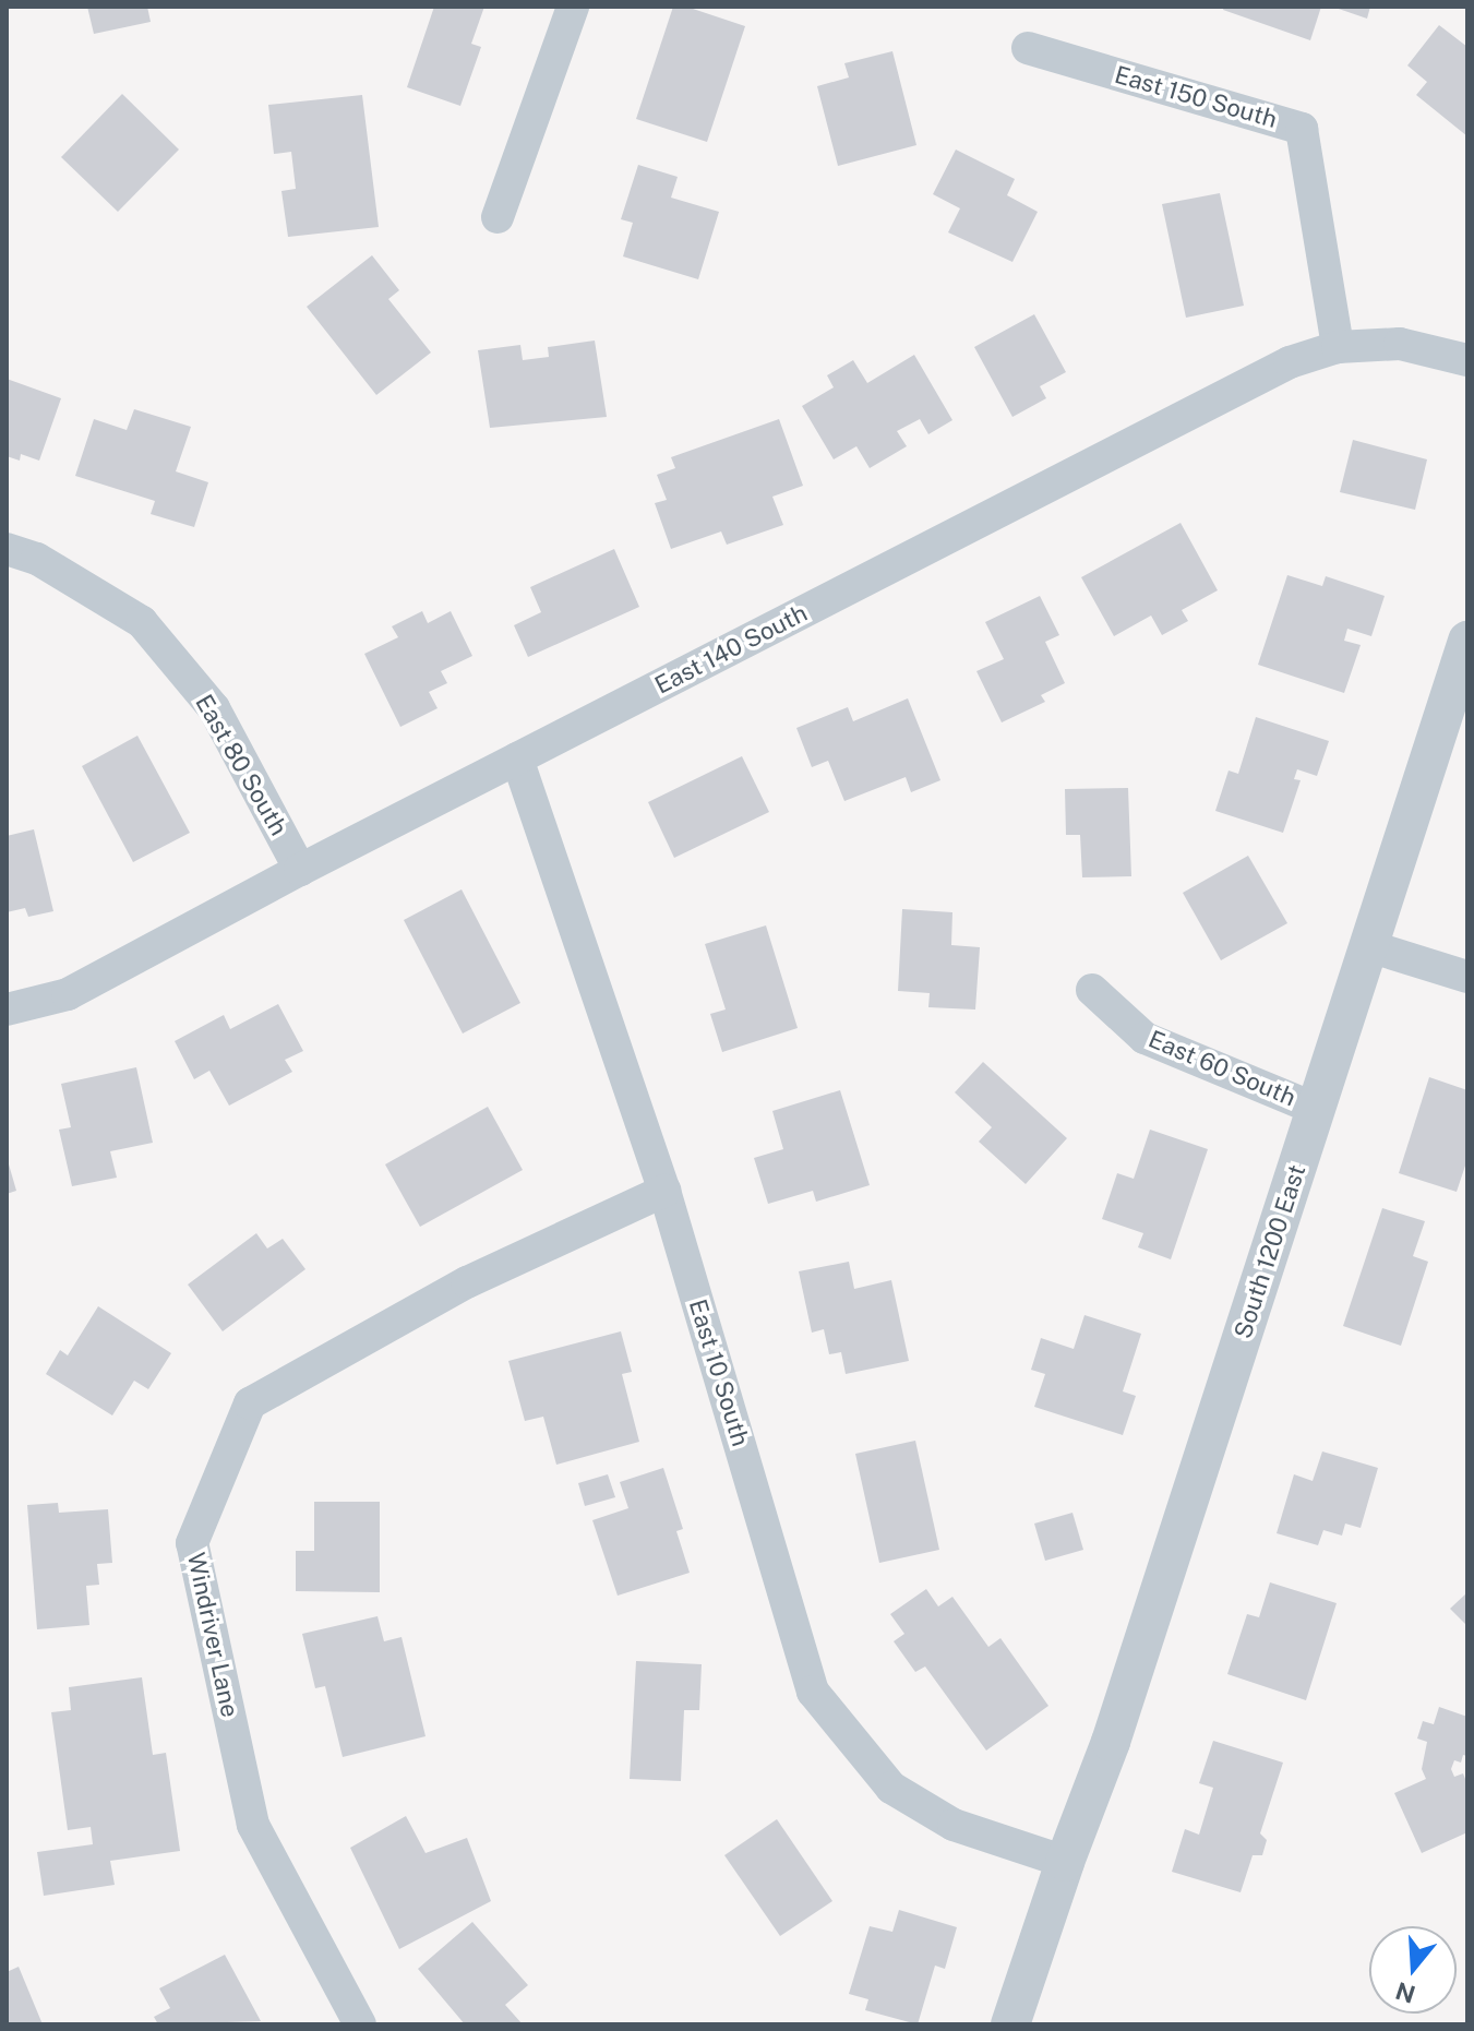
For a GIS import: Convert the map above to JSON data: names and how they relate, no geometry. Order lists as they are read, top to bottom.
{
  "streets": {
    "street": [
      "East 150 South",
      "East 140 South",
      "East 80 South",
      "East 60 South",
      "South 1200 East",
      "East 10 South",
      "Windriver Lane"
    ]
  },
  "crossings": [
    ["East 150 South", "East 140 South"],
    ["East 140 South", "East 80 South"],
    ["East 140 South", "East 10 South"],
    ["East 60 South", "South 1200 East"],
    ["South 1200 East", "East 10 South"],
    ["East 10 South", "Windriver Lane"]
  ],
  "north": "bottom"
}
